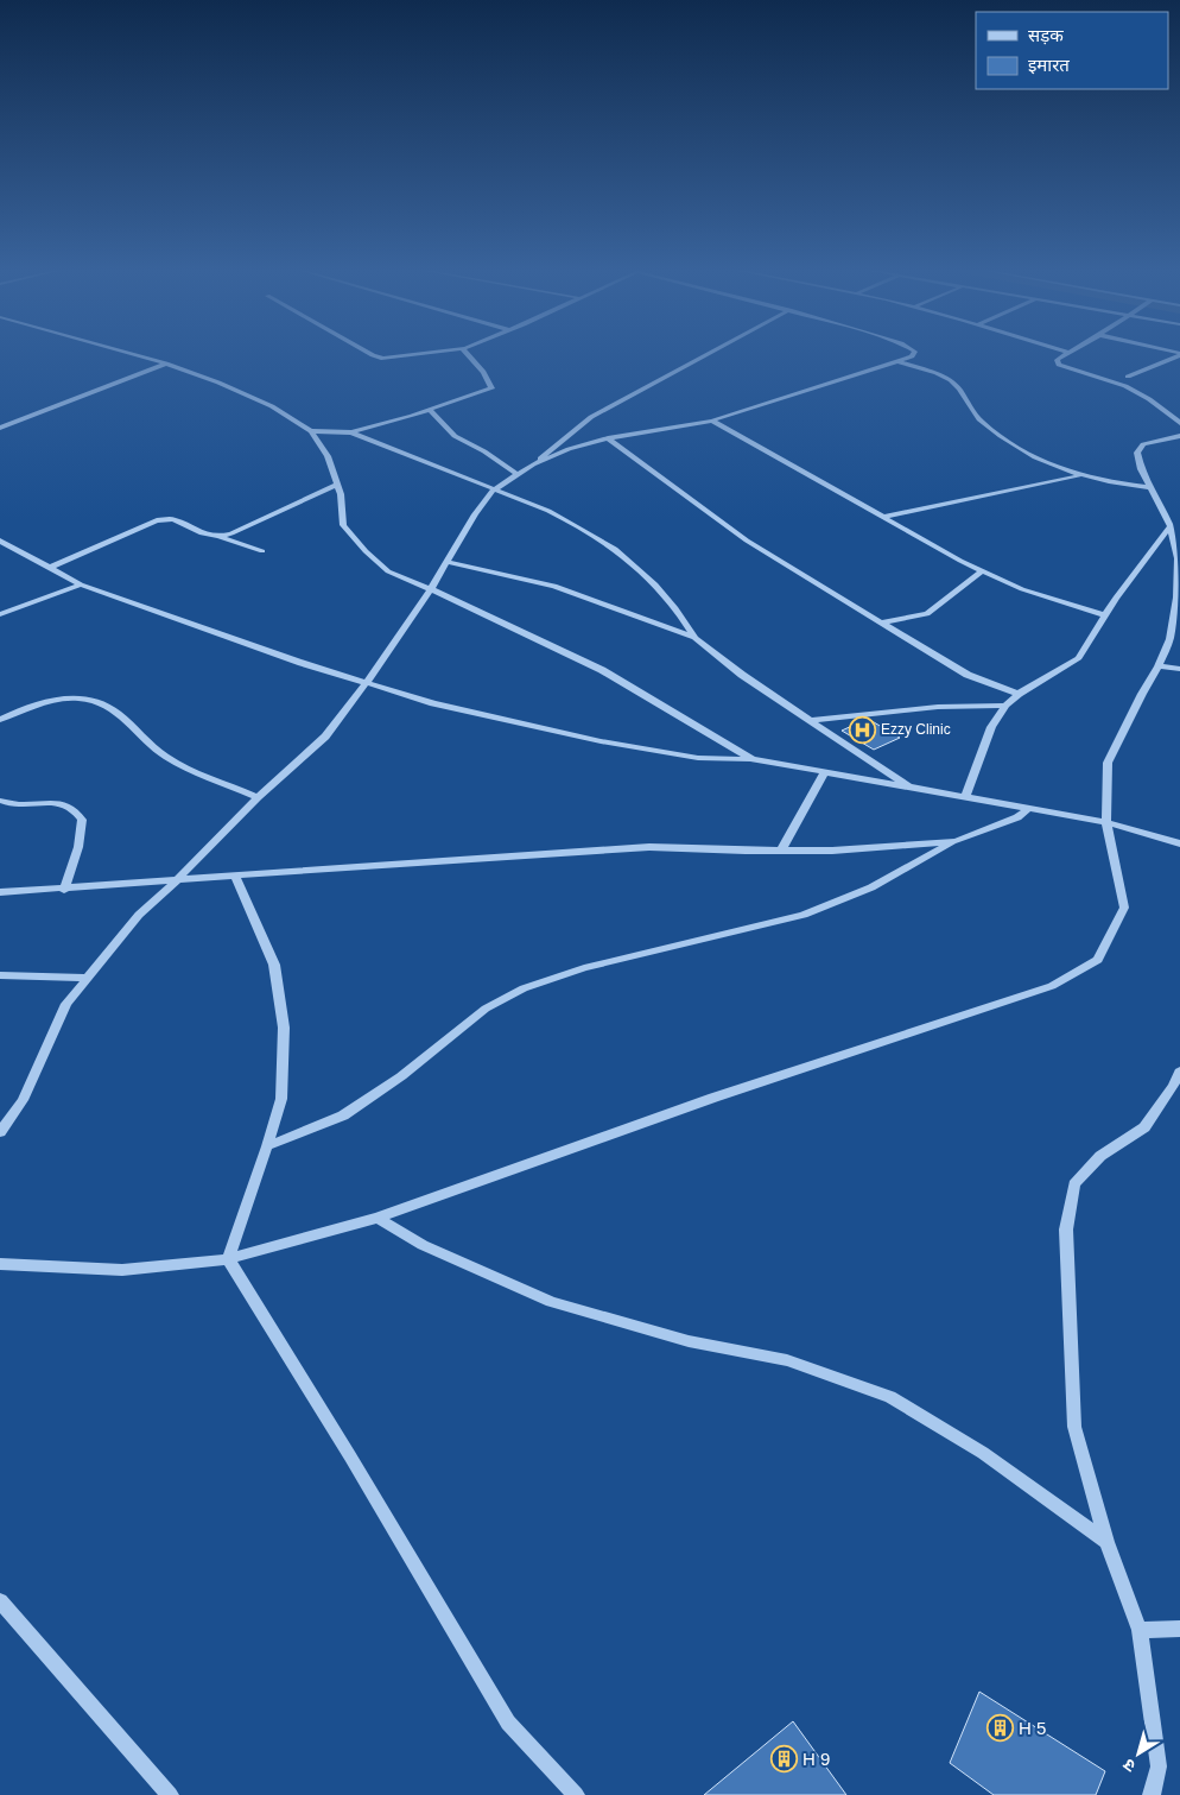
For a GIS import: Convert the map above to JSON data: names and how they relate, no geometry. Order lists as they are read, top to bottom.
{
  "places": {
    "hospital": ["Ezzy Clinic"],
    "building": ["H 5", "H 9"]
  },
  "legend": ["सड़क", "इमारत"],
  "north": "bottom left"
}
